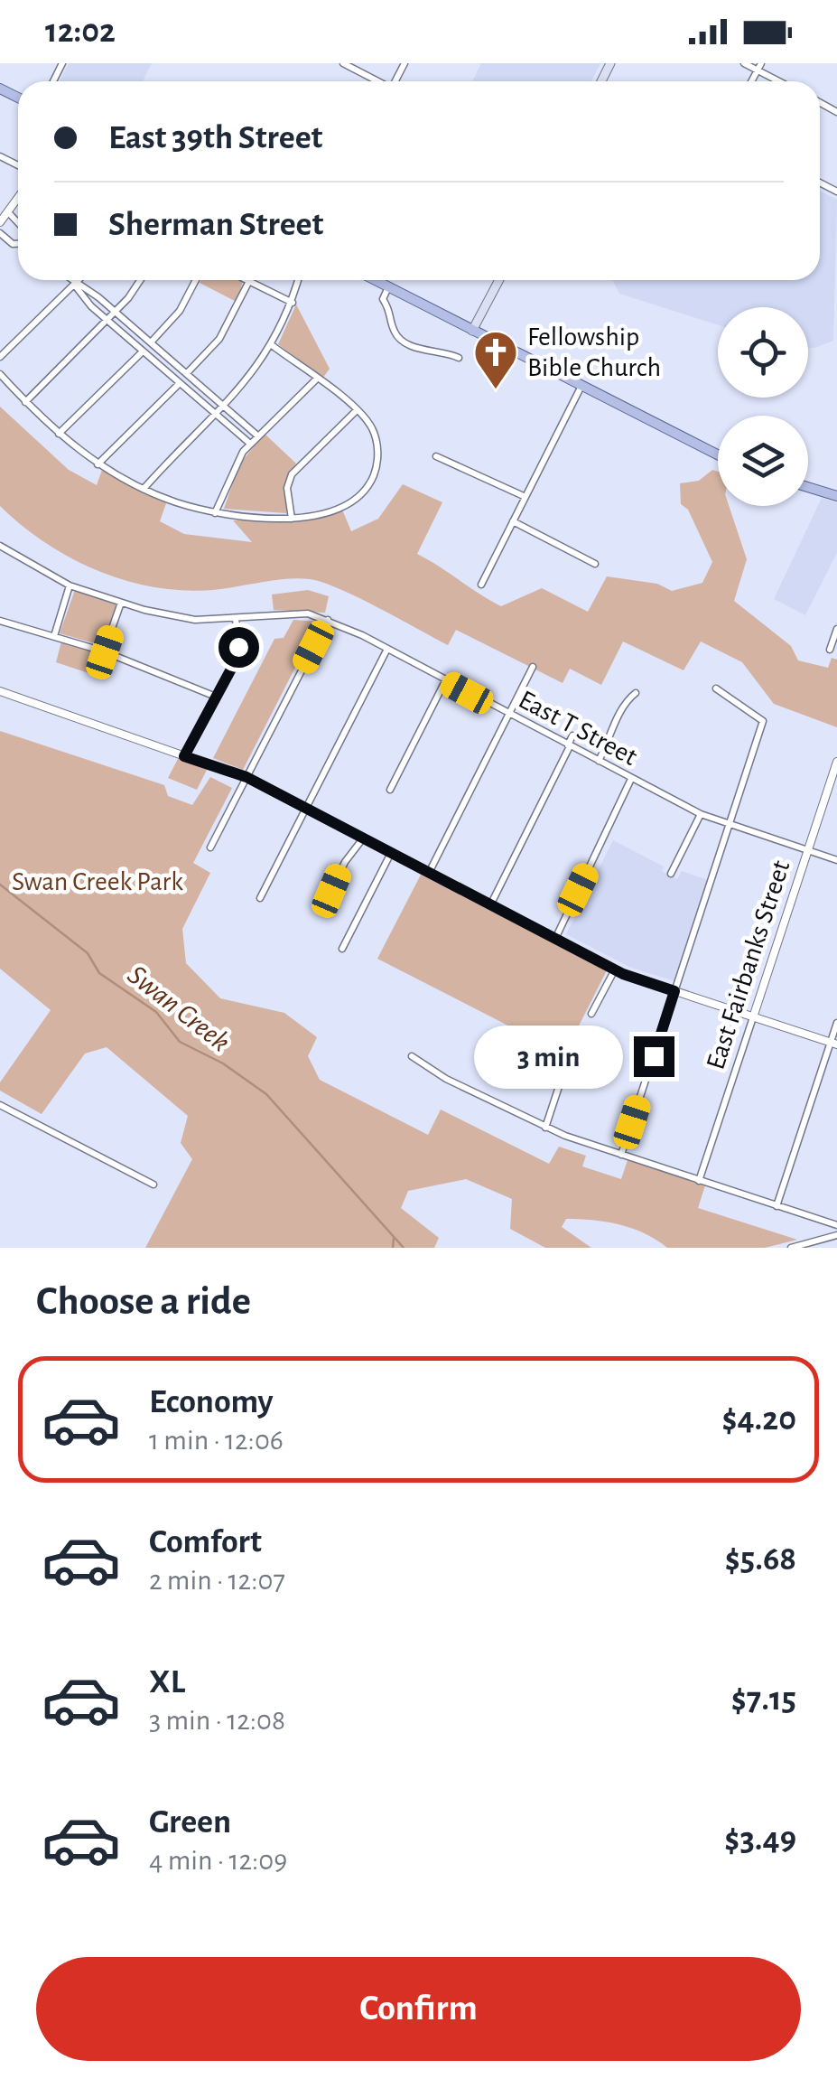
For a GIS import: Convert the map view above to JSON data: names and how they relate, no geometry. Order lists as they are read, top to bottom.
{
  "streets": {
    "street": ["East T Street", "East Fairbanks Street"]
  },
  "crossings": [
    ["East T Street", "East Fairbanks Street"]
  ],
  "water": ["Swan Creek"],
  "parks": ["Swan Creek Park"],
  "places": {
    "church": ["Fellowship Bible Church"]
  },
  "page": {
    "status": "12:02",
    "banner": ["East 39th Street", "Sherman Street"],
    "bubble": "3 min",
    "heading": "Choose a ride",
    "list": [
      {
        "name": "Economy",
        "note": "1 min · 12:06",
        "value": "$4.20"
      },
      {
        "name": "Comfort",
        "note": "2 min · 12:07",
        "value": "$5.68"
      },
      {
        "name": "XL",
        "note": "3 min · 12:08",
        "value": "$7.15"
      },
      {
        "name": "Green",
        "note": "4 min · 12:09",
        "value": "$3.49"
      }
    ],
    "buttons": "Confirm"
  }
}
